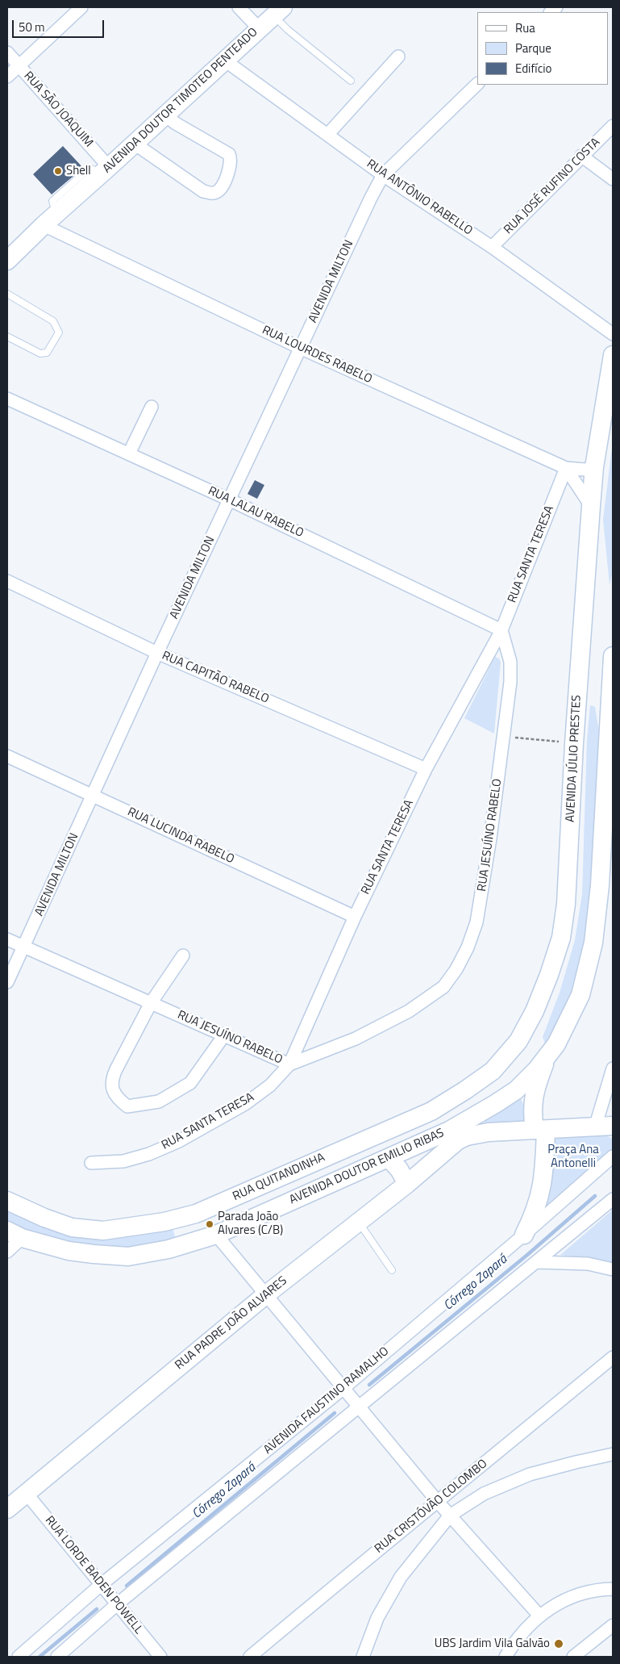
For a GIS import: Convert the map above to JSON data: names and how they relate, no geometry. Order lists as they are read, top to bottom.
{
  "streets": {
    "main road": [
      "AVENIDA DOUTOR TIMOTEO PENTEADO",
      "AVENIDA JÚLIO PRESTES",
      "AVENIDA DOUTOR EMILIO RIBAS",
      "RUA QUITANDINHA",
      "RUA PADRE JOÃO ALVARES"
    ],
    "street": [
      "RUA SÃO JOAQUIM",
      "RUA JOSÉ RUFINO COSTA",
      "RUA ANTÔNIO RABELLO",
      "AVENIDA MILTON",
      "RUA LOURDES RABELO",
      "RUA LALAU RABELO",
      "RUA SANTA TERESA",
      "RUA CAPITÃO RABELO",
      "RUA JESUÍNO RABELO",
      "RUA LUCINDA RABELO",
      "AVENIDA FAUSTINO RAMALHO",
      "RUA CRISTÓVÃO COLOMBO",
      "RUA LORDE BADEN POWELL"
    ]
  },
  "crossings": [
    ["AVENIDA DOUTOR TIMOTEO PENTEADO", "RUA SÃO JOAQUIM"],
    ["AVENIDA DOUTOR TIMOTEO PENTEADO", "RUA ANTÔNIO RABELLO"],
    ["AVENIDA DOUTOR TIMOTEO PENTEADO", "RUA LOURDES RABELO"],
    ["RUA JOSÉ RUFINO COSTA", "RUA ANTÔNIO RABELLO"],
    ["RUA ANTÔNIO RABELLO", "AVENIDA MILTON"],
    ["AVENIDA MILTON", "RUA LOURDES RABELO"],
    ["AVENIDA MILTON", "RUA LALAU RABELO"],
    ["AVENIDA MILTON", "RUA CAPITÃO RABELO"],
    ["AVENIDA MILTON", "RUA JESUÍNO RABELO"],
    ["AVENIDA MILTON", "RUA LUCINDA RABELO"],
    ["RUA LOURDES RABELO", "RUA SANTA TERESA"],
    ["RUA LOURDES RABELO", "AVENIDA JÚLIO PRESTES"],
    ["RUA LALAU RABELO", "RUA SANTA TERESA"],
    ["RUA LALAU RABELO", "RUA JESUÍNO RABELO"],
    ["RUA SANTA TERESA", "RUA CAPITÃO RABELO"],
    ["RUA SANTA TERESA", "RUA JESUÍNO RABELO"],
    ["RUA SANTA TERESA", "RUA LUCINDA RABELO"],
    ["AVENIDA JÚLIO PRESTES", "AVENIDA DOUTOR EMILIO RIBAS"],
    ["AVENIDA JÚLIO PRESTES", "RUA QUITANDINHA"],
    ["AVENIDA DOUTOR EMILIO RIBAS", "RUA QUITANDINHA"],
    ["AVENIDA DOUTOR EMILIO RIBAS", "RUA PADRE JOÃO ALVARES"],
    ["RUA PADRE JOÃO ALVARES", "RUA LORDE BADEN POWELL"],
    ["AVENIDA FAUSTINO RAMALHO", "RUA LORDE BADEN POWELL"]
  ],
  "water": ["Córrego Zapará"],
  "parks": ["Praça Ana Antonelli"],
  "places": ["Shell", "Parada João Alvares (C/B)", "UBS Jardim Vila Galvão"],
  "legend": ["Rua", "Parque", "Edifício"],
  "scale_bar": "50 m"
}
